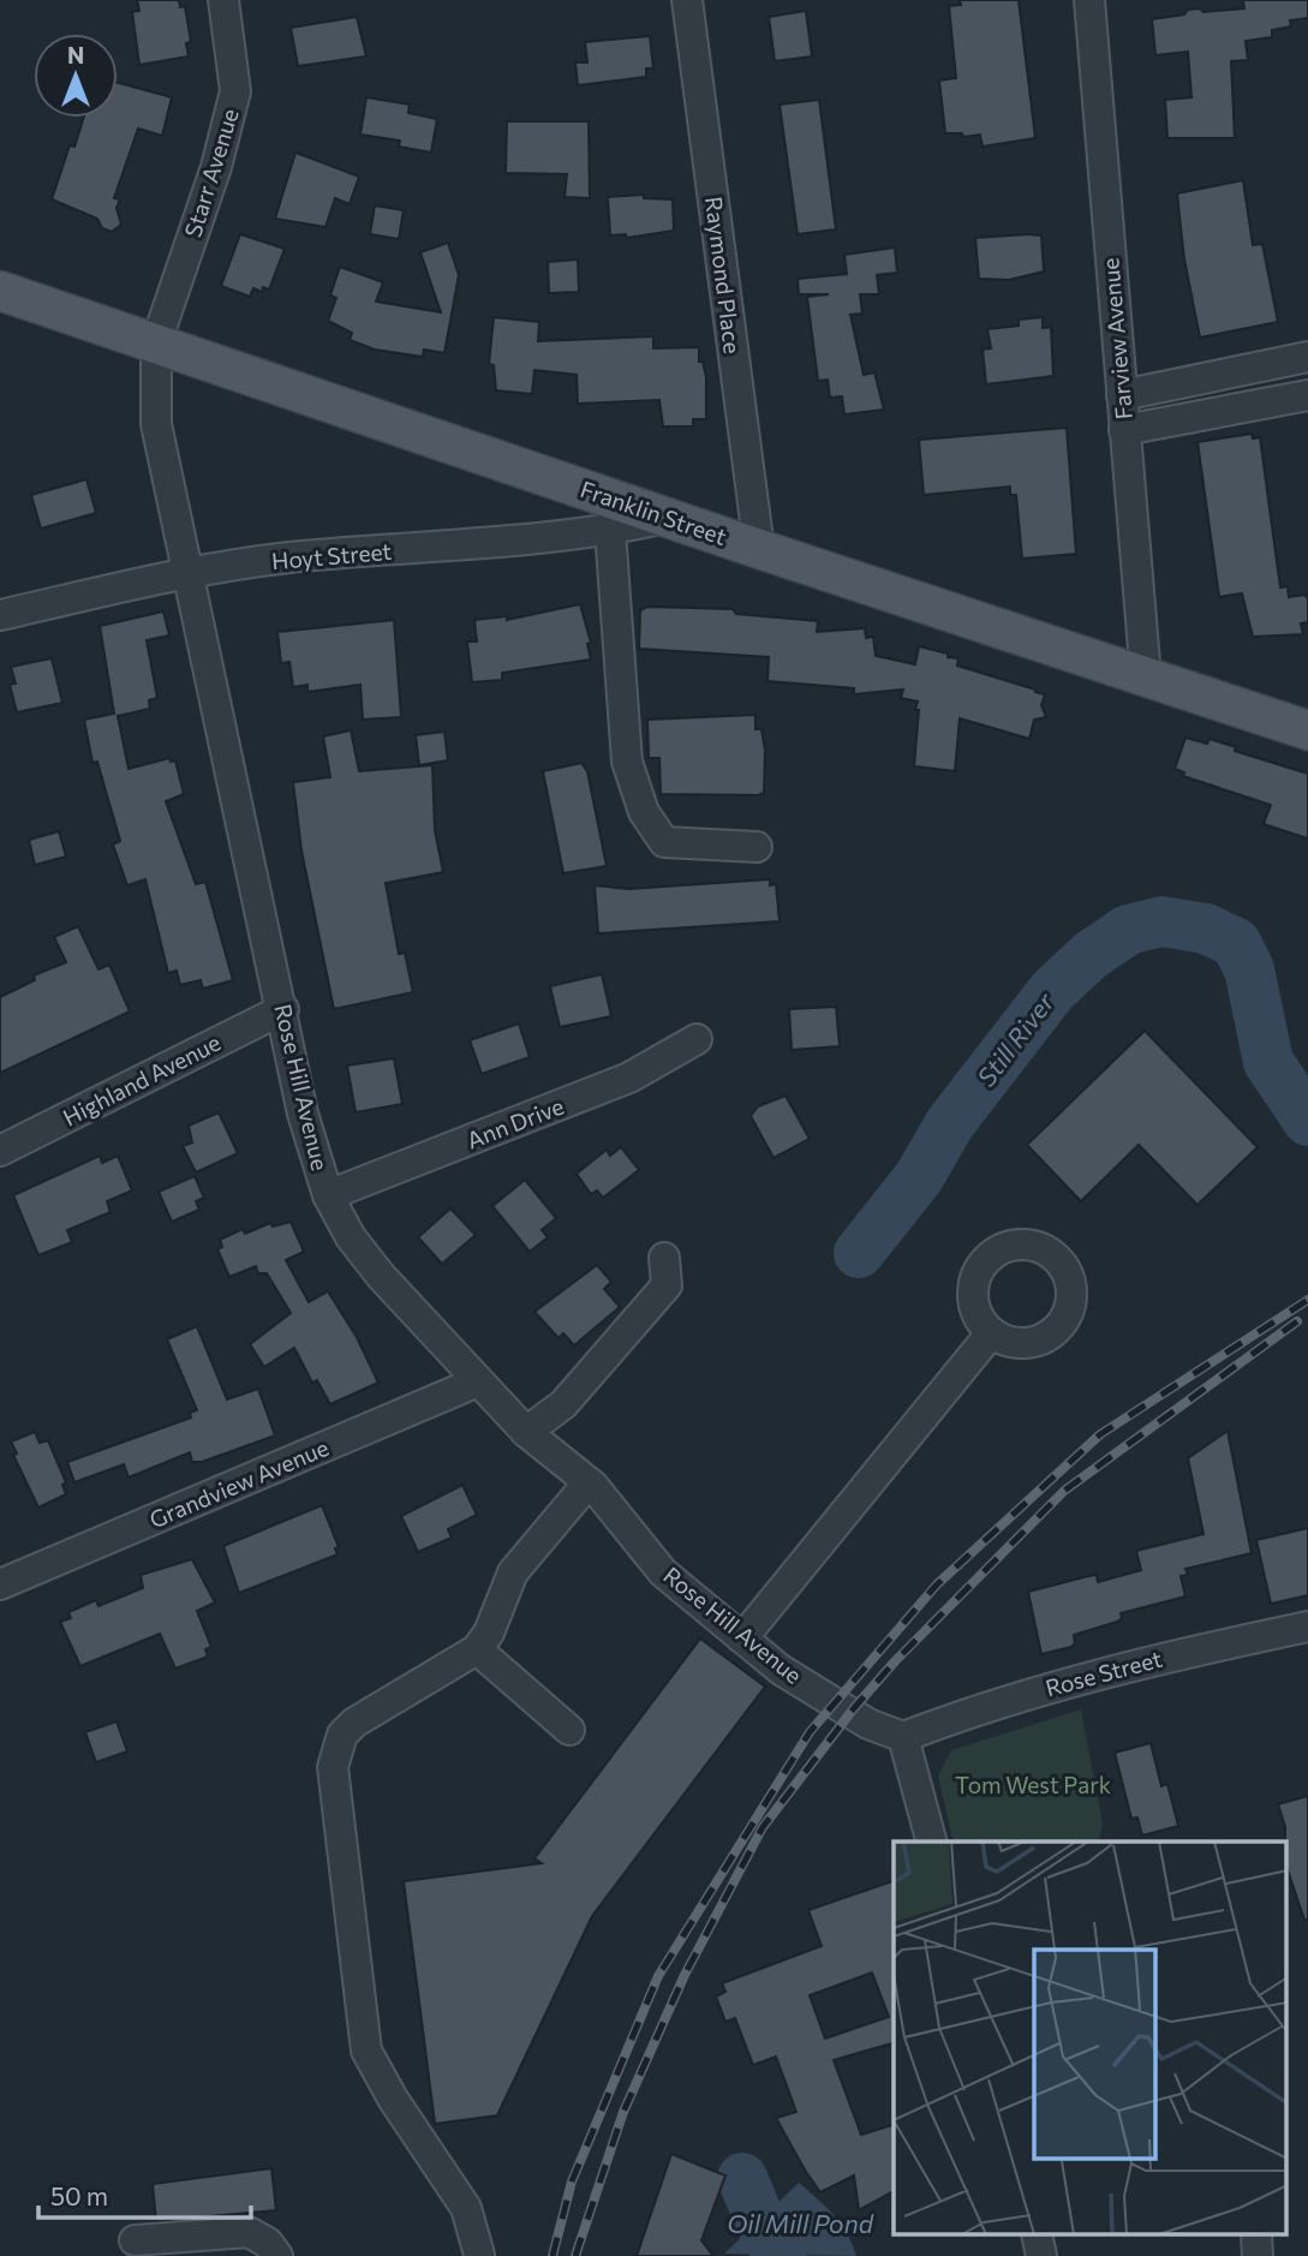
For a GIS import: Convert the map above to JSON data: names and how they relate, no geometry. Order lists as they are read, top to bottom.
{
  "streets": {
    "main road": ["Franklin Street"],
    "street": [
      "Starr Avenue",
      "Raymond Place",
      "Farview Avenue",
      "Hoyt Street",
      "Highland Avenue",
      "Rose Hill Avenue",
      "Ann Drive",
      "Grandview Avenue",
      "Rose Street"
    ]
  },
  "crossings": [
    ["Starr Avenue", "Franklin Street"],
    ["Starr Avenue", "Rose Hill Avenue"],
    ["Raymond Place", "Franklin Street"],
    ["Farview Avenue", "Franklin Street"],
    ["Franklin Street", "Hoyt Street"],
    ["Franklin Street", "Rose Hill Avenue"],
    ["Hoyt Street", "Rose Hill Avenue"],
    ["Highland Avenue", "Rose Hill Avenue"],
    ["Rose Hill Avenue", "Ann Drive"],
    ["Rose Hill Avenue", "Grandview Avenue"],
    ["Rose Hill Avenue", "Rose Street"]
  ],
  "water": ["Still River", "Oil Mill Pond"],
  "parks": ["Tom West Park"],
  "scale_bar": "50 m",
  "north": "top"
}
